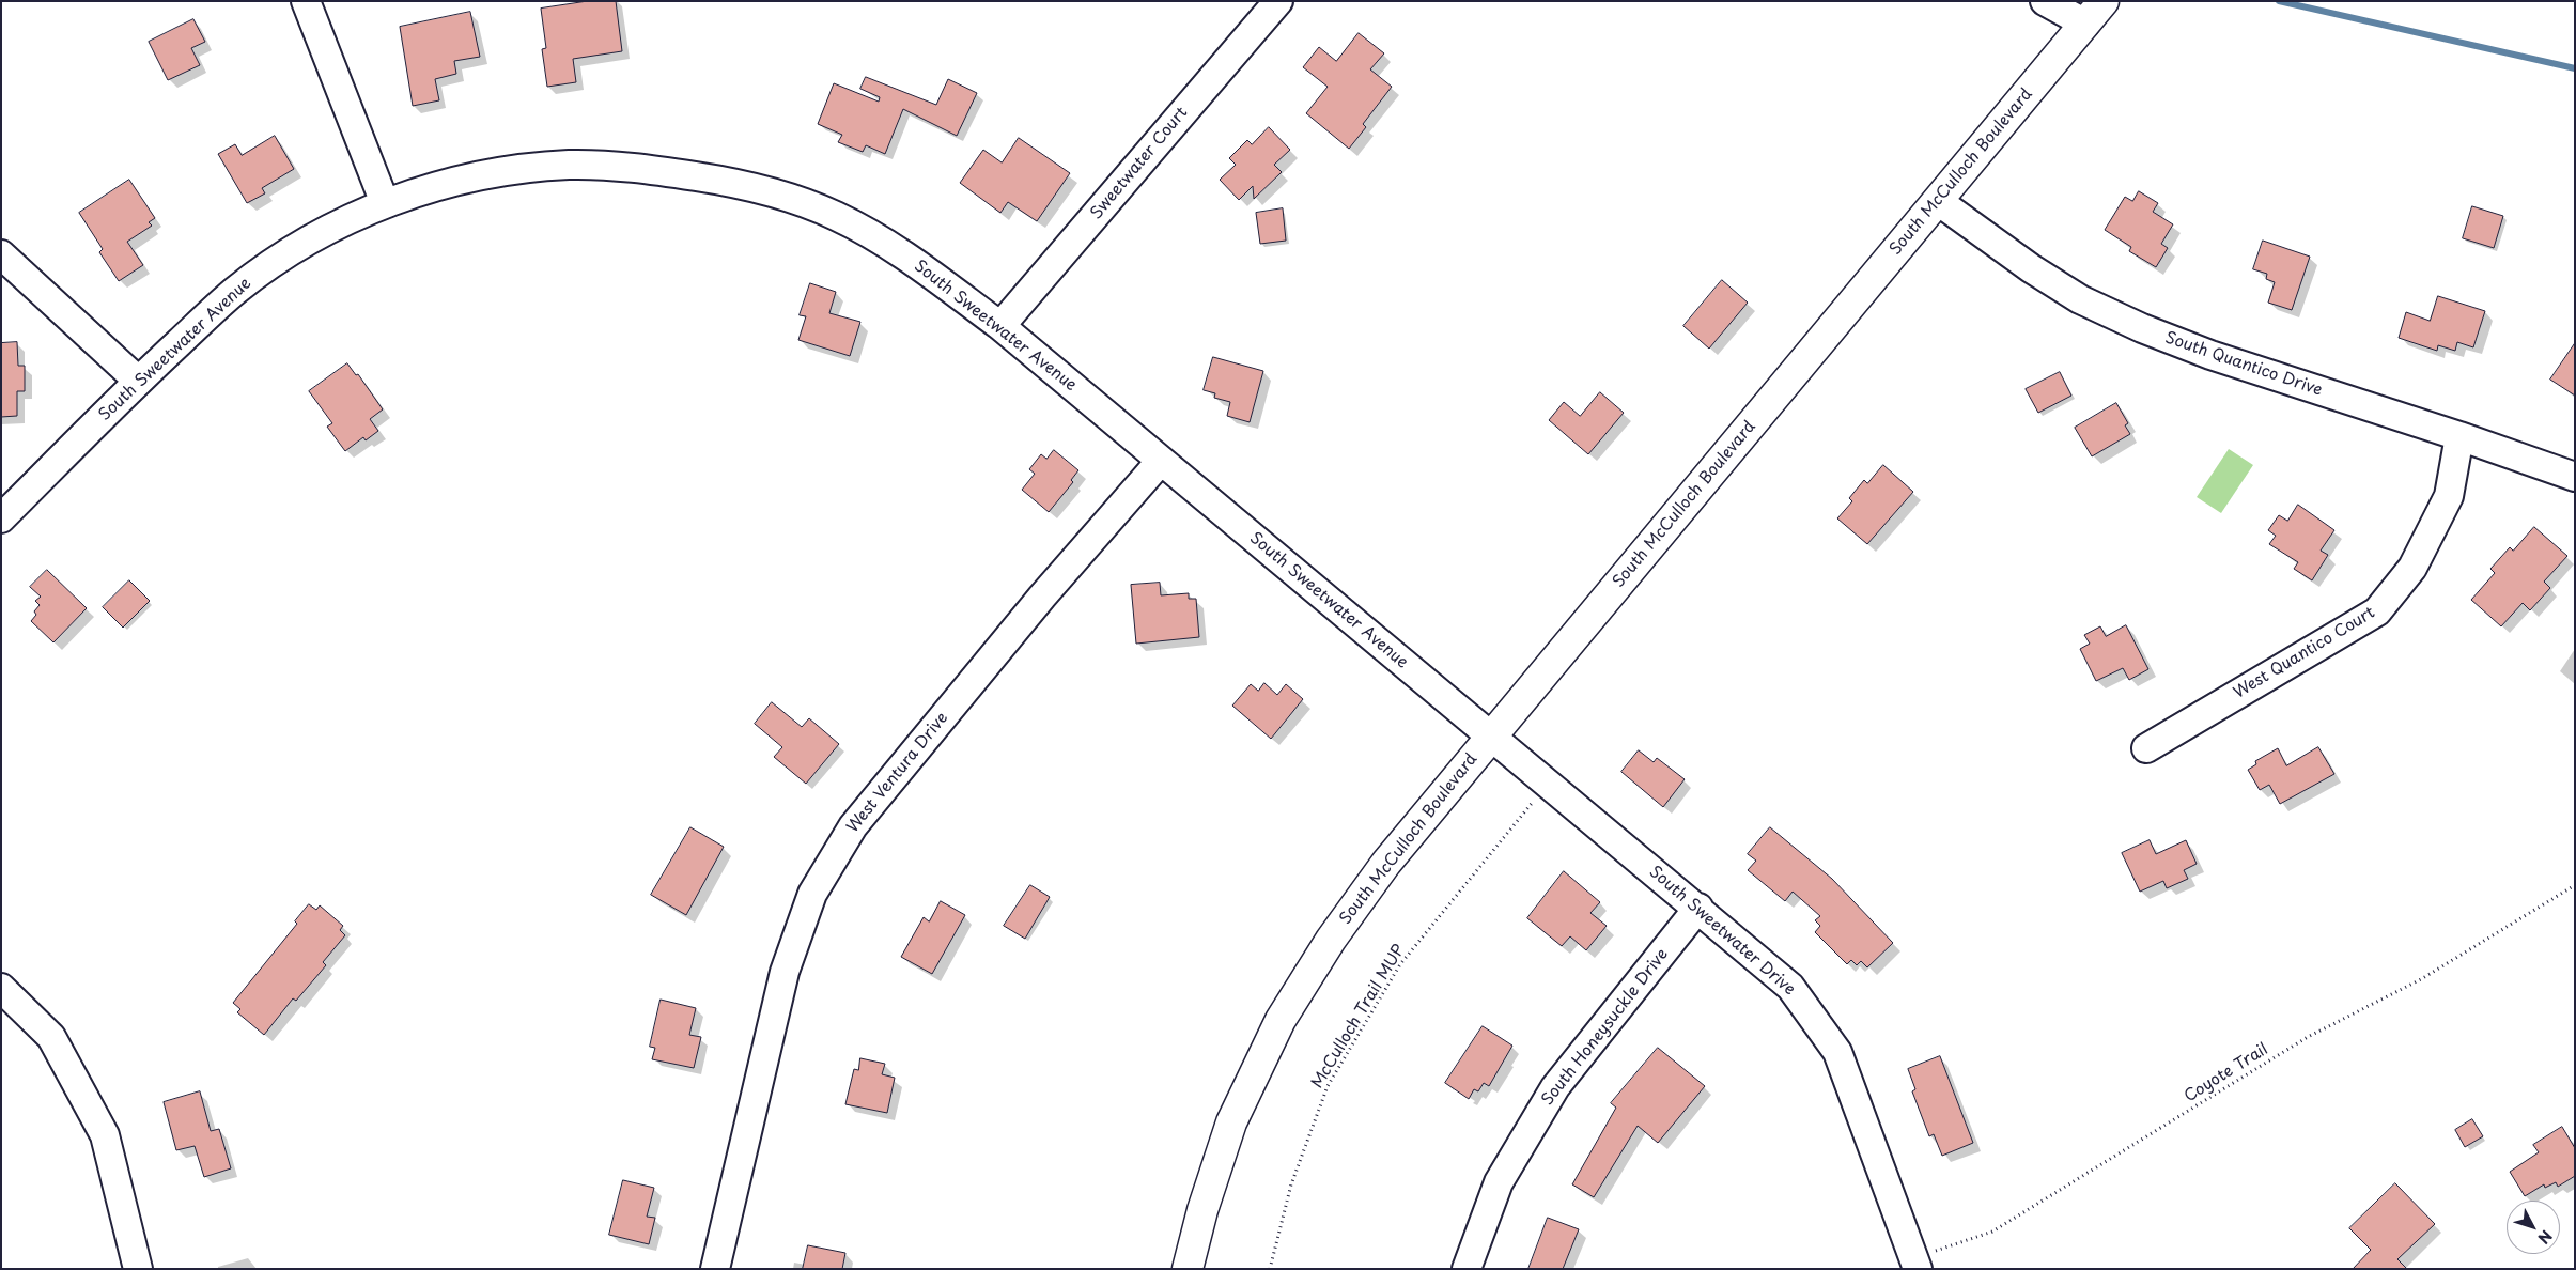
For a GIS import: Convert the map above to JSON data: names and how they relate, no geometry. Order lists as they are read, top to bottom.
{
  "streets": {
    "main road": ["South McCulloch Boulevard"],
    "street": [
      "Sweetwater Court",
      "South Sweetwater Avenue",
      "South Quantico Drive",
      "West Quantico Court",
      "West Ventura Drive",
      "South Sweetwater Drive",
      "South Honeysuckle Drive"
    ],
    "path": ["McCulloch Trail MUP", "Coyote Trail"]
  },
  "crossings": [
    ["Sweetwater Court", "South Sweetwater Avenue"],
    ["South McCulloch Boulevard", "South Sweetwater Avenue"],
    ["South McCulloch Boulevard", "South Quantico Drive"],
    ["South McCulloch Boulevard", "South Sweetwater Drive"],
    ["South Sweetwater Avenue", "West Ventura Drive"],
    ["South Sweetwater Avenue", "South Sweetwater Drive"],
    ["South Quantico Drive", "West Quantico Court"],
    ["South Sweetwater Drive", "McCulloch Trail MUP"],
    ["South Sweetwater Drive", "South Honeysuckle Drive"],
    ["South Sweetwater Drive", "Coyote Trail"]
  ],
  "north": "bottom right"
}
